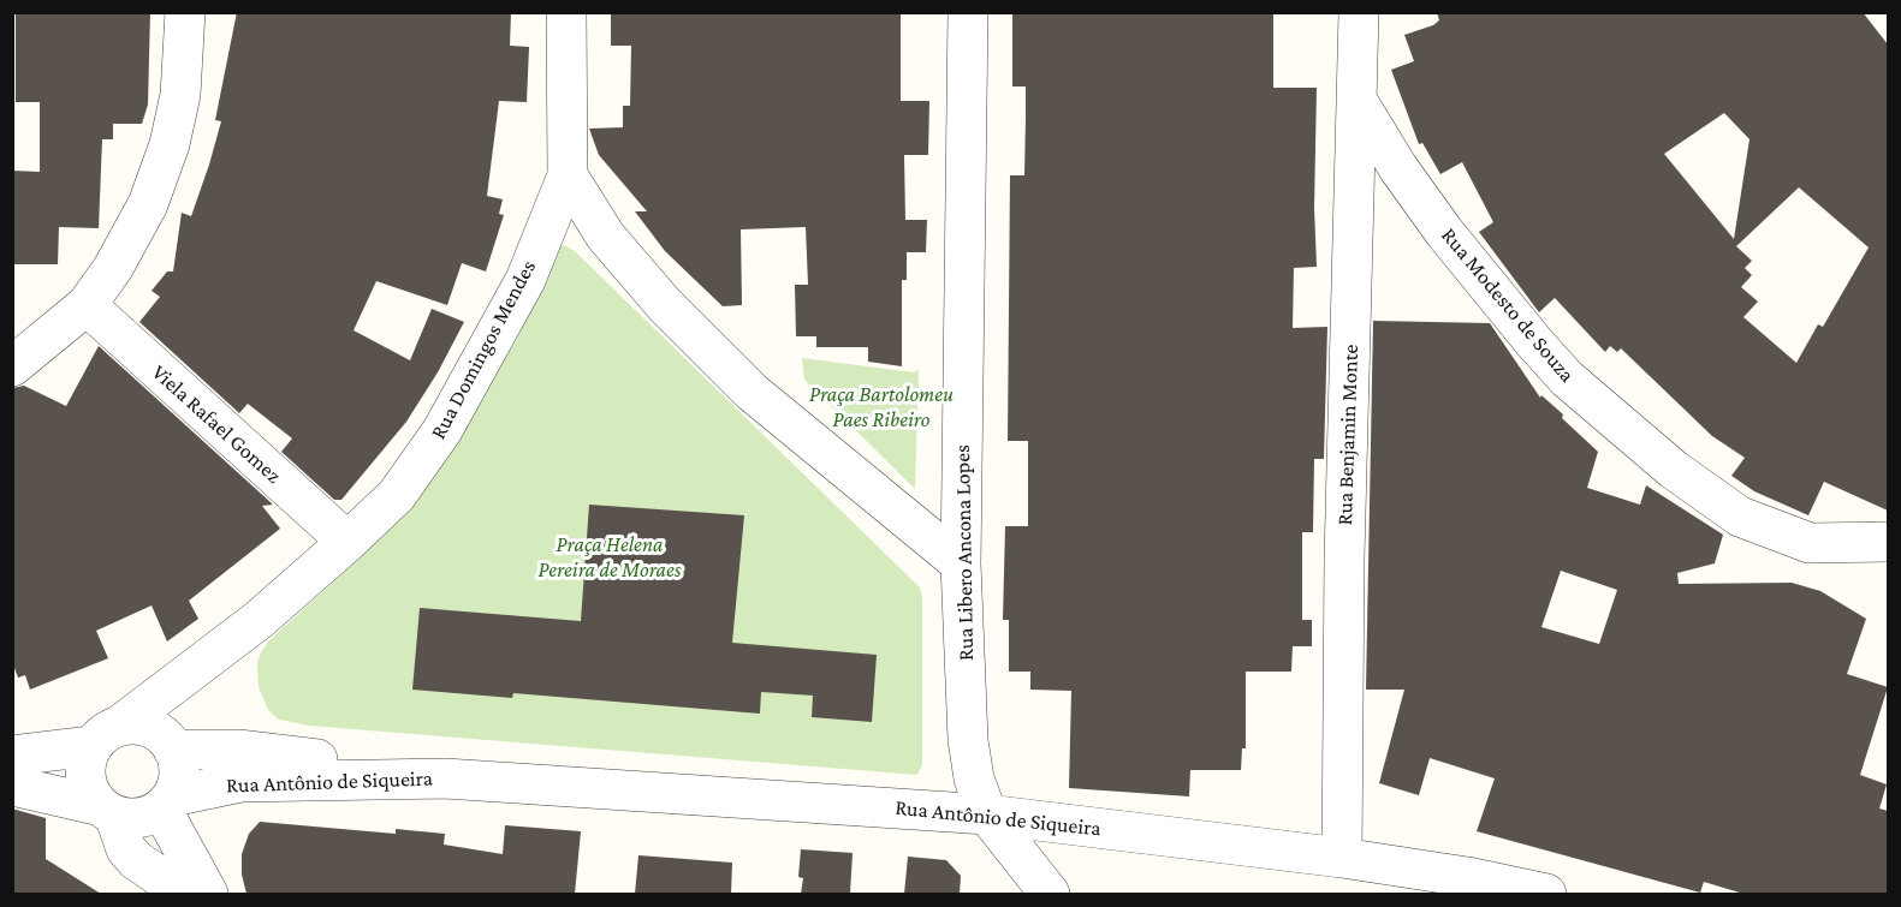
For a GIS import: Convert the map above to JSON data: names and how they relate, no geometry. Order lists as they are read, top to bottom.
{
  "streets": {
    "street": [
      "Rua Modesto de Souza",
      "Rua Domingos Mendes",
      "Viela Rafael Gomez",
      "Rua Benjamin Monte",
      "Rua Libero Ancona Lopes",
      "Rua Antônio de Siqueira"
    ]
  },
  "crossings": [
    ["Rua Modesto de Souza", "Rua Benjamin Monte"],
    ["Rua Domingos Mendes", "Viela Rafael Gomez"],
    ["Rua Domingos Mendes", "Rua Antônio de Siqueira"],
    ["Rua Benjamin Monte", "Rua Antônio de Siqueira"],
    ["Rua Libero Ancona Lopes", "Rua Antônio de Siqueira"]
  ],
  "parks": ["Praça Bartolomeu Paes Ribeiro", "Praça Helena Pereira de Moraes"]
}
